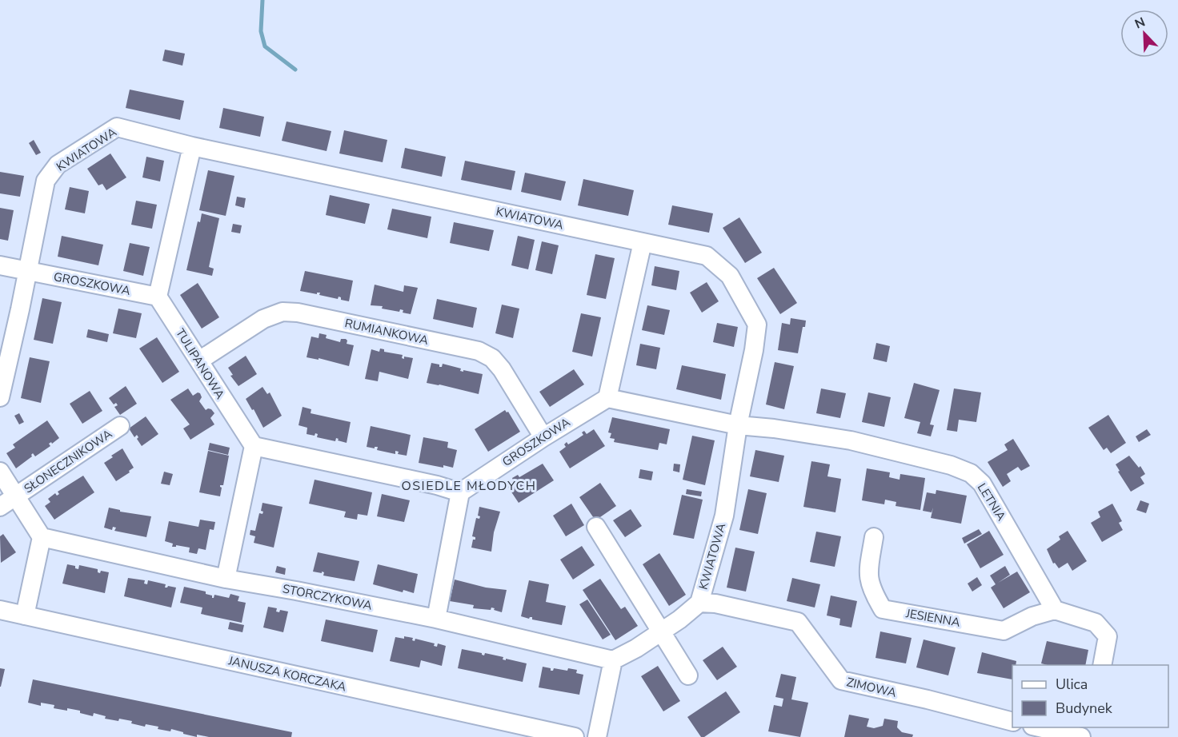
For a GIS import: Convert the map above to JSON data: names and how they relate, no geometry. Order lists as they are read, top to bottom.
{
  "streets": {
    "street": [
      "KWIATOWA",
      "GROSZKOWA",
      "RUMIANKOWA",
      "TULIPANOWA",
      "SŁONECZNIKOWA",
      "LETNIA",
      "STORCZYKOWA",
      "JESIENNA",
      "JANUSZA KORCZAKA",
      "ZIMOWA"
    ]
  },
  "crossings": [
    ["KWIATOWA", "GROSZKOWA"],
    ["KWIATOWA", "LETNIA"],
    ["KWIATOWA", "STORCZYKOWA"],
    ["KWIATOWA", "ZIMOWA"],
    ["GROSZKOWA", "RUMIANKOWA"],
    ["GROSZKOWA", "TULIPANOWA"],
    ["RUMIANKOWA", "TULIPANOWA"],
    ["SŁONECZNIKOWA", "STORCZYKOWA"],
    ["LETNIA", "JESIENNA"]
  ],
  "districts": ["OSIEDLE MŁODYCH"],
  "legend": ["Ulica", "Budynek"],
  "north": "top left"
}
